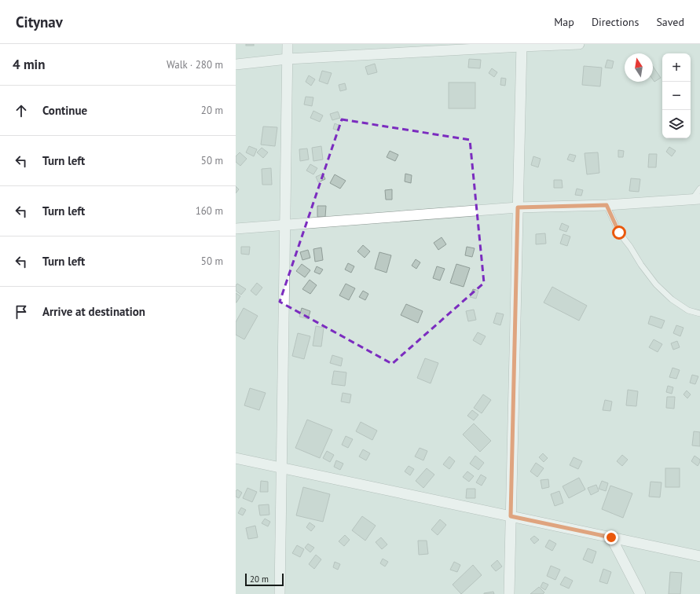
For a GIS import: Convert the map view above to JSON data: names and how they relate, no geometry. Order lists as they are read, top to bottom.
{
  "scale_bar": "20 m",
  "north": "top",
  "page": {
    "header": "Citynav",
    "nav": ["Map", "Directions", "Saved"],
    "heading": ["4 min", "Walk · 280 m"],
    "map_buttons": ["+", "−"],
    "list": [
      ["Continue", "20 m"],
      ["Turn left", "50 m"],
      ["Turn left", "160 m"],
      ["Turn left", "50 m"],
      "Arrive at destination"
    ],
    "scale": "20 m"
  }
}
